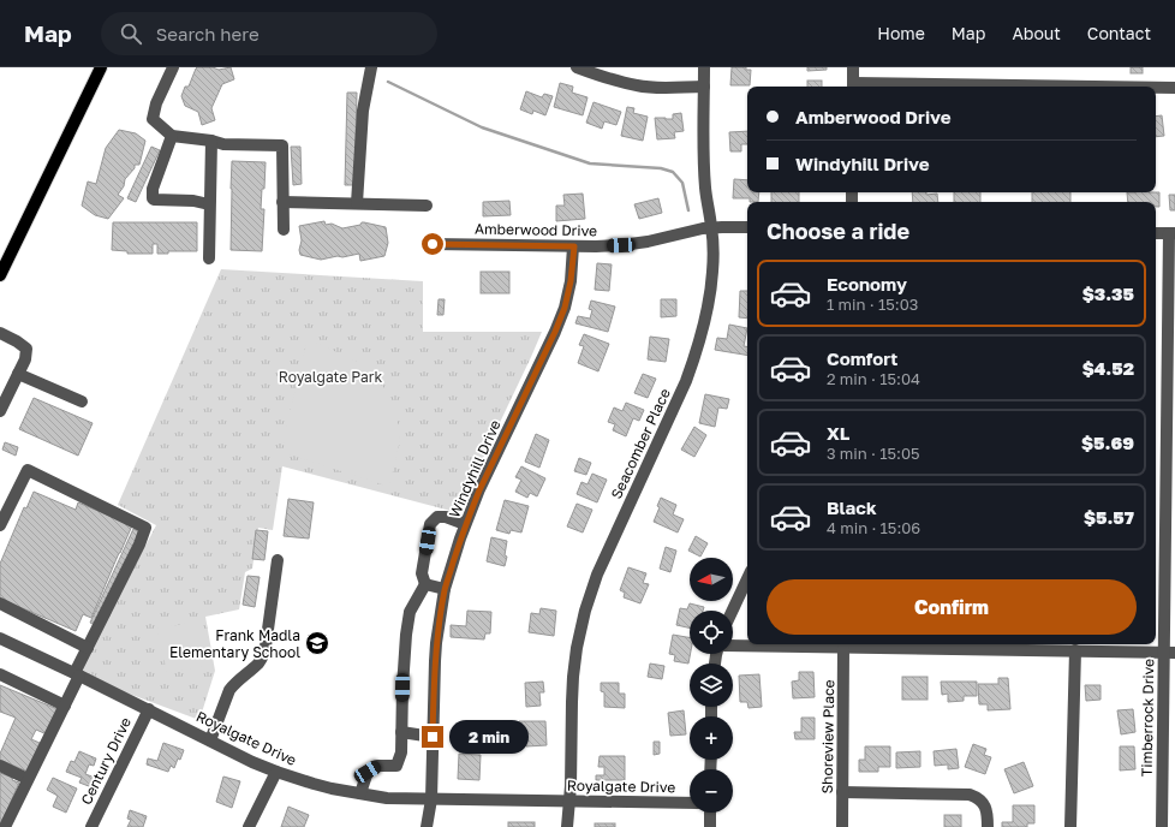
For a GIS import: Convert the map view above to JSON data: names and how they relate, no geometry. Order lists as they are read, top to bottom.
{
  "streets": {
    "street": [
      "Amberwood Drive",
      "Seacomber Place",
      "Windyhill Drive",
      "Timberrock Drive",
      "Shoreview Place",
      "Royalgate Drive",
      "Century Drive"
    ]
  },
  "crossings": [
    ["Amberwood Drive", "Seacomber Place"],
    ["Amberwood Drive", "Windyhill Drive"],
    ["Seacomber Place", "Royalgate Drive"],
    ["Windyhill Drive", "Royalgate Drive"],
    ["Royalgate Drive", "Century Drive"]
  ],
  "parks": ["Royalgate Park"],
  "places": {
    "school or university": ["Frank Madla Elementary School"]
  },
  "north": "left",
  "page": {
    "header": "Map",
    "search": "Search here",
    "nav": [
      "Home",
      "Map",
      "About",
      "Contact"
    ],
    "banner": ["Amberwood Drive", "Windyhill Drive"],
    "heading": "Choose a ride",
    "list": [
      {
        "name": "Economy",
        "note": "1 min · 15:03",
        "value": "$3.35"
      },
      {
        "name": "Comfort",
        "note": "2 min · 15:04",
        "value": "$4.52"
      },
      {
        "name": "XL",
        "note": "3 min · 15:05",
        "value": "$5.69"
      },
      {
        "name": "Black",
        "note": "4 min · 15:06",
        "value": "$5.57"
      }
    ],
    "map_buttons": ["+", "−"],
    "buttons": "Confirm",
    "bubble": "2 min"
  }
}
